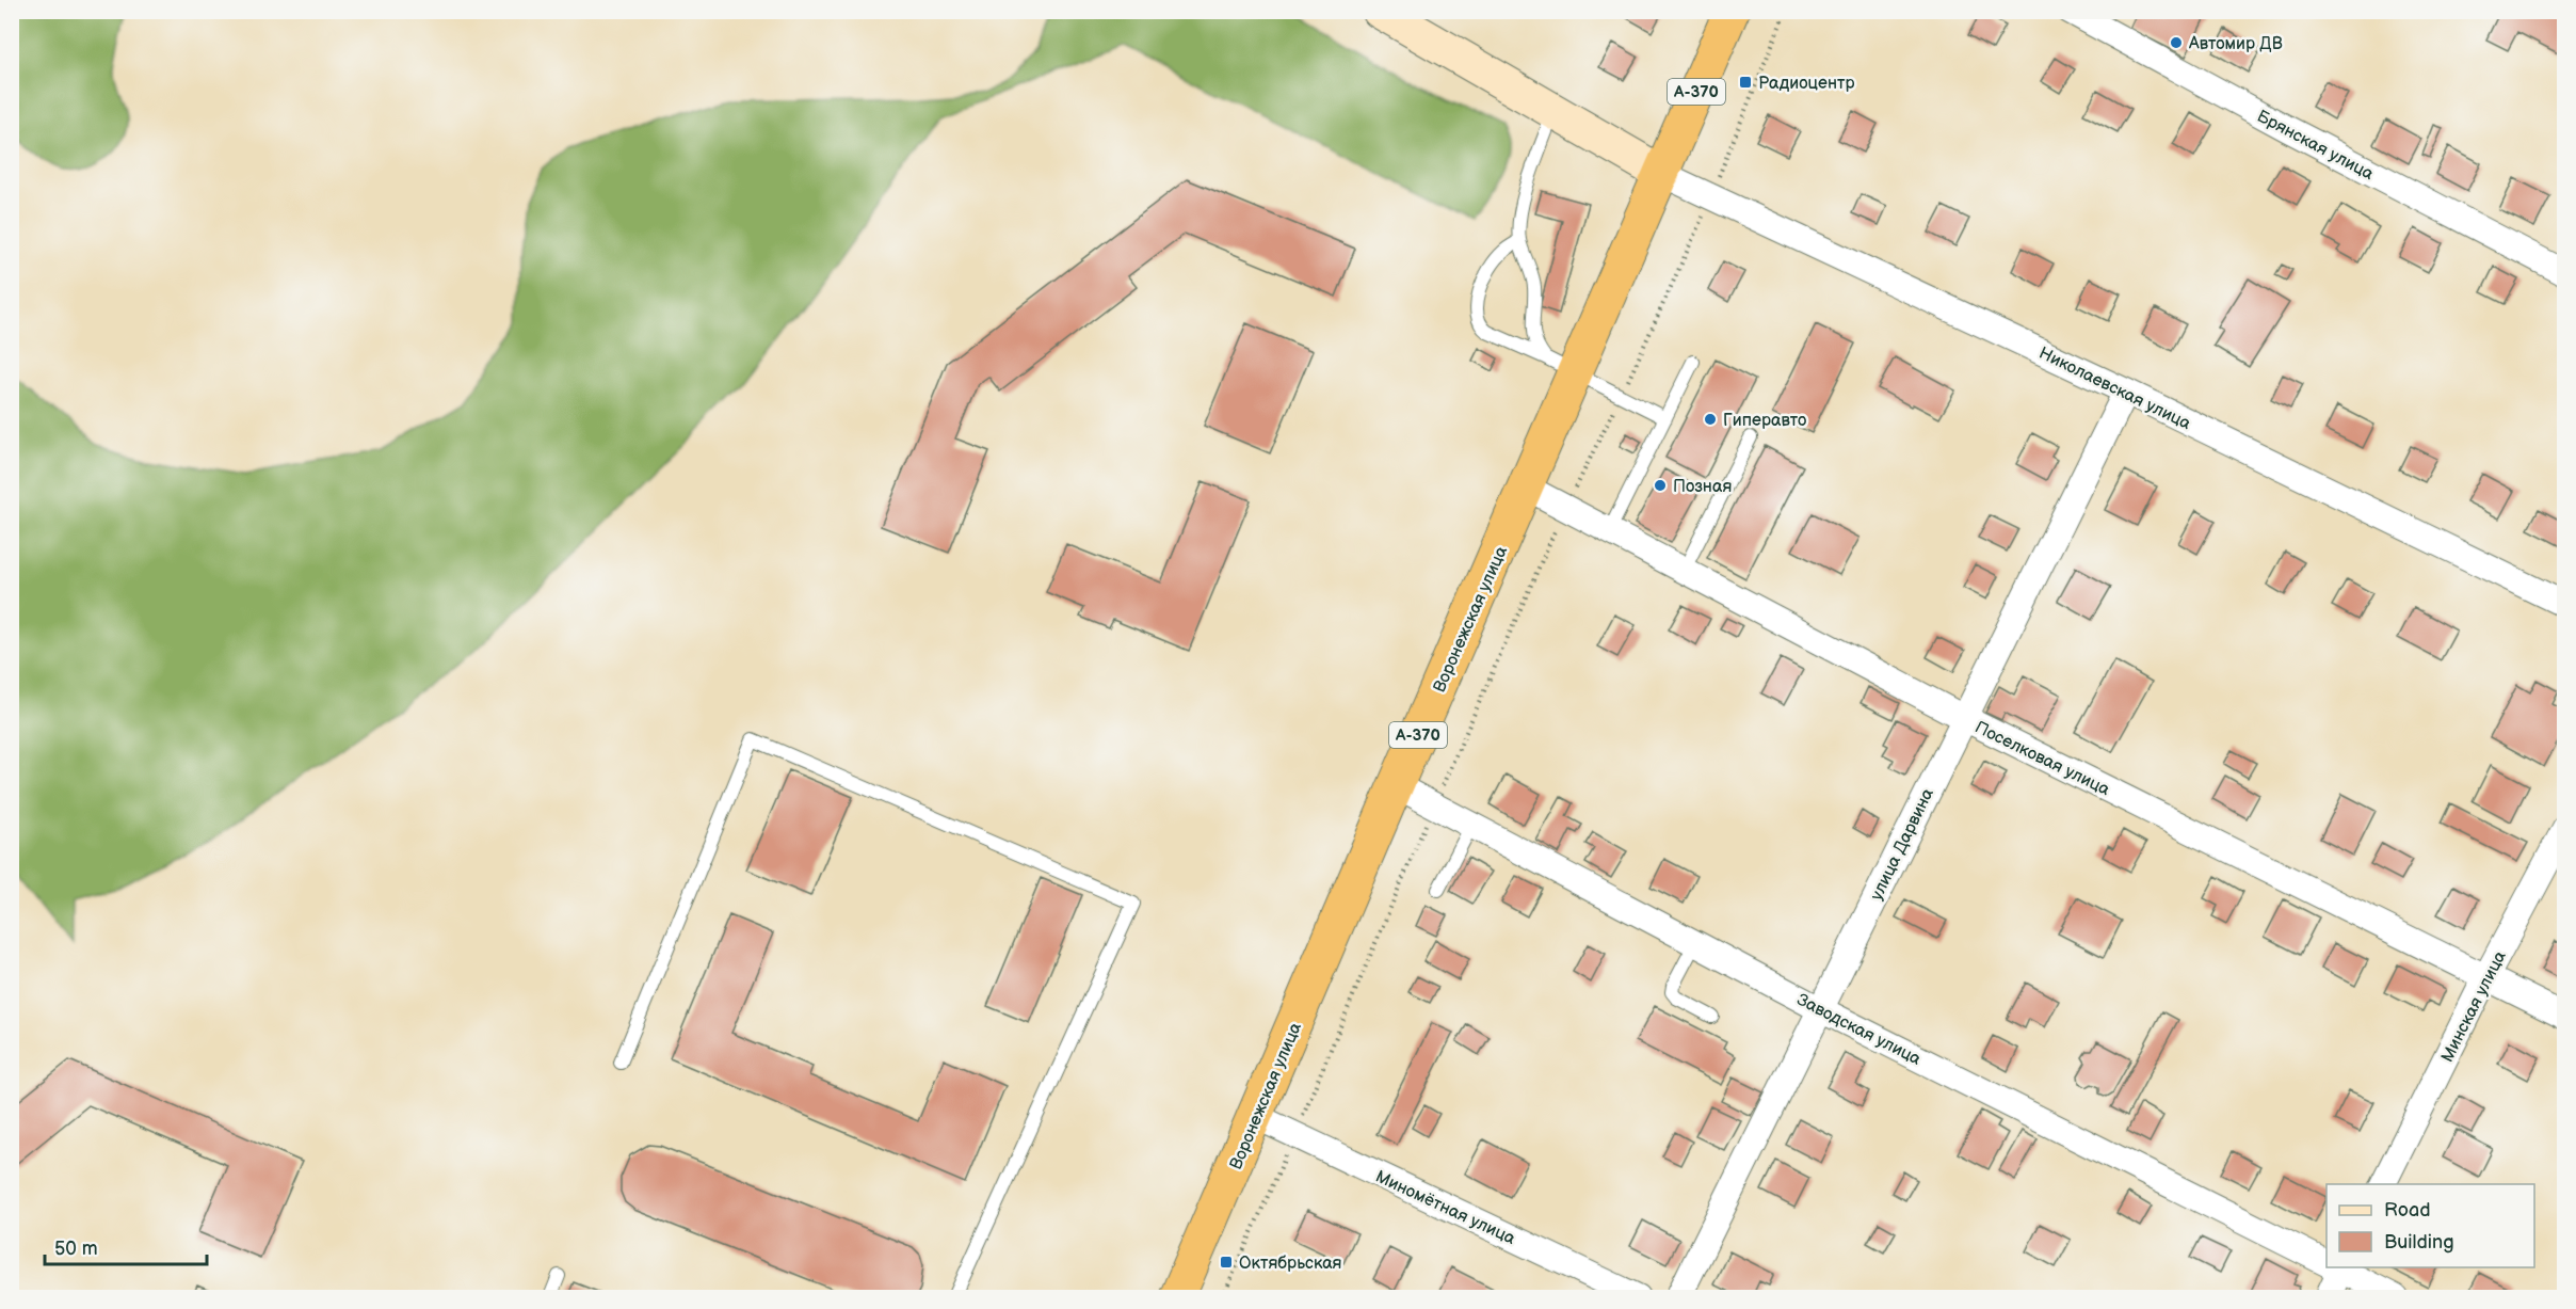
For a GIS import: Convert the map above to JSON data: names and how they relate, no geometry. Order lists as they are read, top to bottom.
{
  "streets": {
    "highway": ["А-370", "Воронежская улица"],
    "street": [
      "Брянская улица",
      "Николаевская улица",
      "Поселковая улица",
      "улица Дарвина",
      "Минская улица",
      "Заводская улица",
      "Миномётная улица"
    ]
  },
  "crossings": [
    ["Николаевская улица", "Воронежская улица"],
    ["Николаевская улица", "улица Дарвина"],
    ["Воронежская улица", "Поселковая улица"],
    ["Воронежская улица", "Заводская улица"],
    ["Воронежская улица", "Миномётная улица"],
    ["Поселковая улица", "улица Дарвина"],
    ["Поселковая улица", "Минская улица"],
    ["улица Дарвина", "Заводская улица"]
  ],
  "places": {
    "other": ["Автомир ДВ", "Гиперавто", "Позная"],
    "transit": ["Радиоцентр", "Октябрьская"]
  },
  "legend": ["Road", "Building"],
  "scale_bar": "50 m"
}
